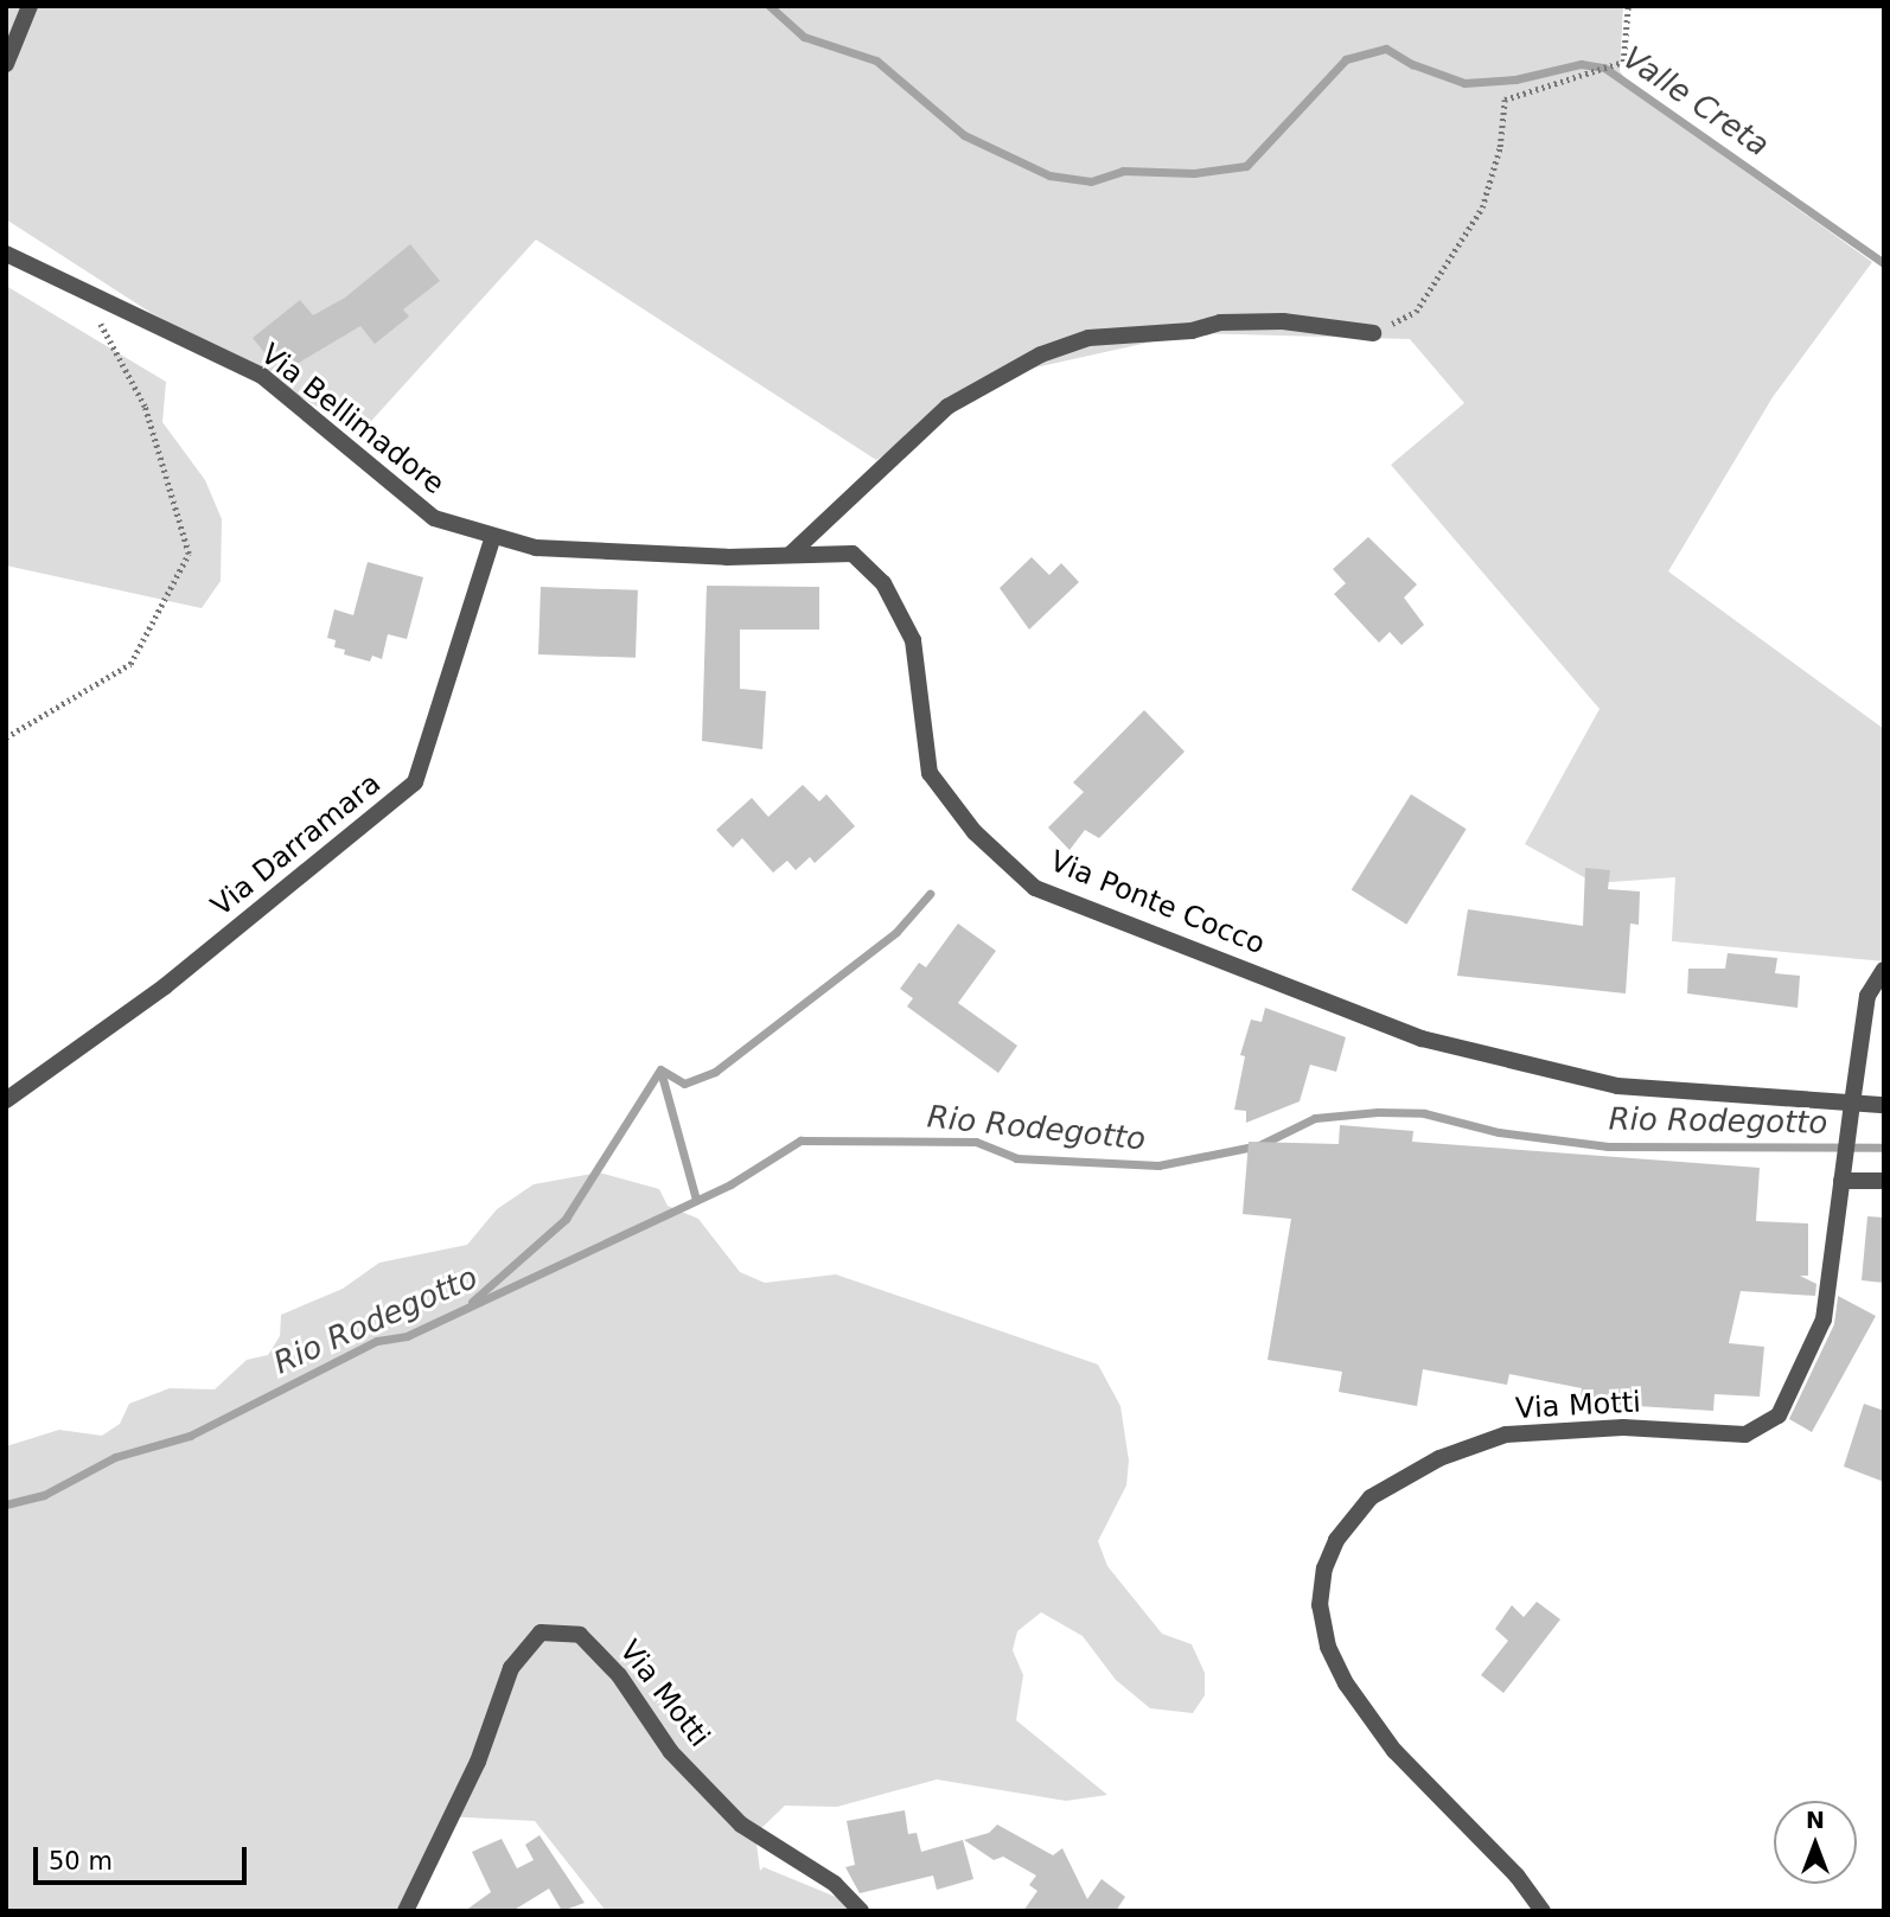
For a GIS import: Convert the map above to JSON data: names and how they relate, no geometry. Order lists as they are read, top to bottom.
{
  "streets": {
    "street": [
      "Via Bellimadore",
      "Via Darramara",
      "Via Ponte Cocco",
      "Via Motti"
    ]
  },
  "crossings": [
    ["Via Bellimadore", "Via Darramara"],
    ["Via Bellimadore", "Via Ponte Cocco"],
    ["Via Ponte Cocco", "Via Motti"]
  ],
  "water": ["Valle Creta", "Rio Rodegotto"],
  "scale_bar": "50 m",
  "north": "top"
}
